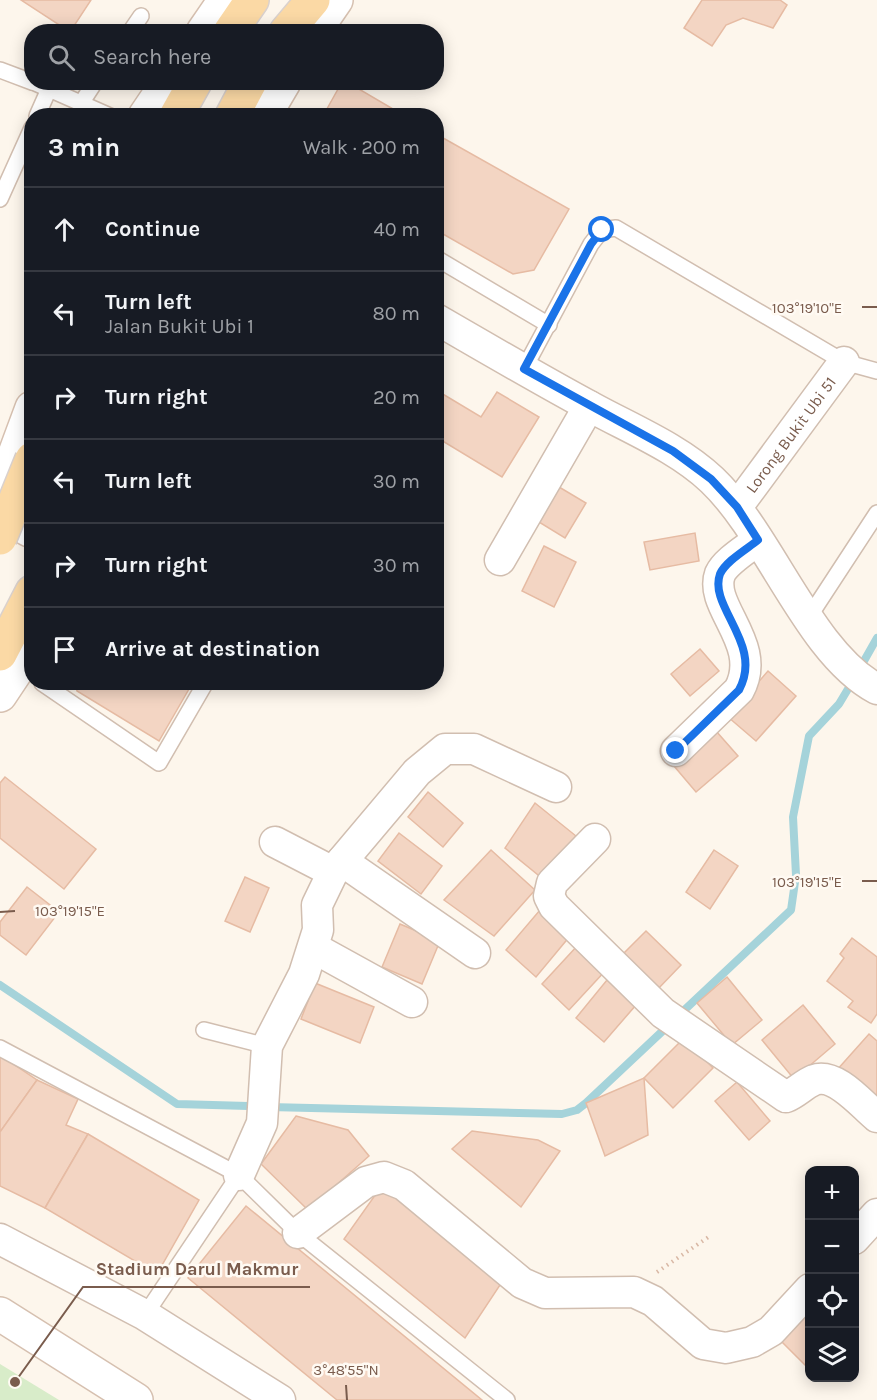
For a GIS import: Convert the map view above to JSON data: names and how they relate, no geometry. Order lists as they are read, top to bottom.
{
  "streets": {
    "street": ["Lorong Bukit Ubi 51"]
  },
  "places": ["Stadium Darul Makmur"],
  "page": {
    "search": "Search here",
    "heading": ["3 min", "Walk · 200 m"],
    "list": [
      ["Continue", "40 m"],
      ["Turn left", "Jalan Bukit Ubi 1", "80 m"],
      ["Turn right", "20 m"],
      ["Turn left", "30 m"],
      ["Turn right", "30 m"],
      "Arrive at destination"
    ],
    "map_buttons": ["+", "−"]
  },
  "coordinates": ["103°19'10\"E", "103°19'15\"E", "3°48'55\"N"]
}
